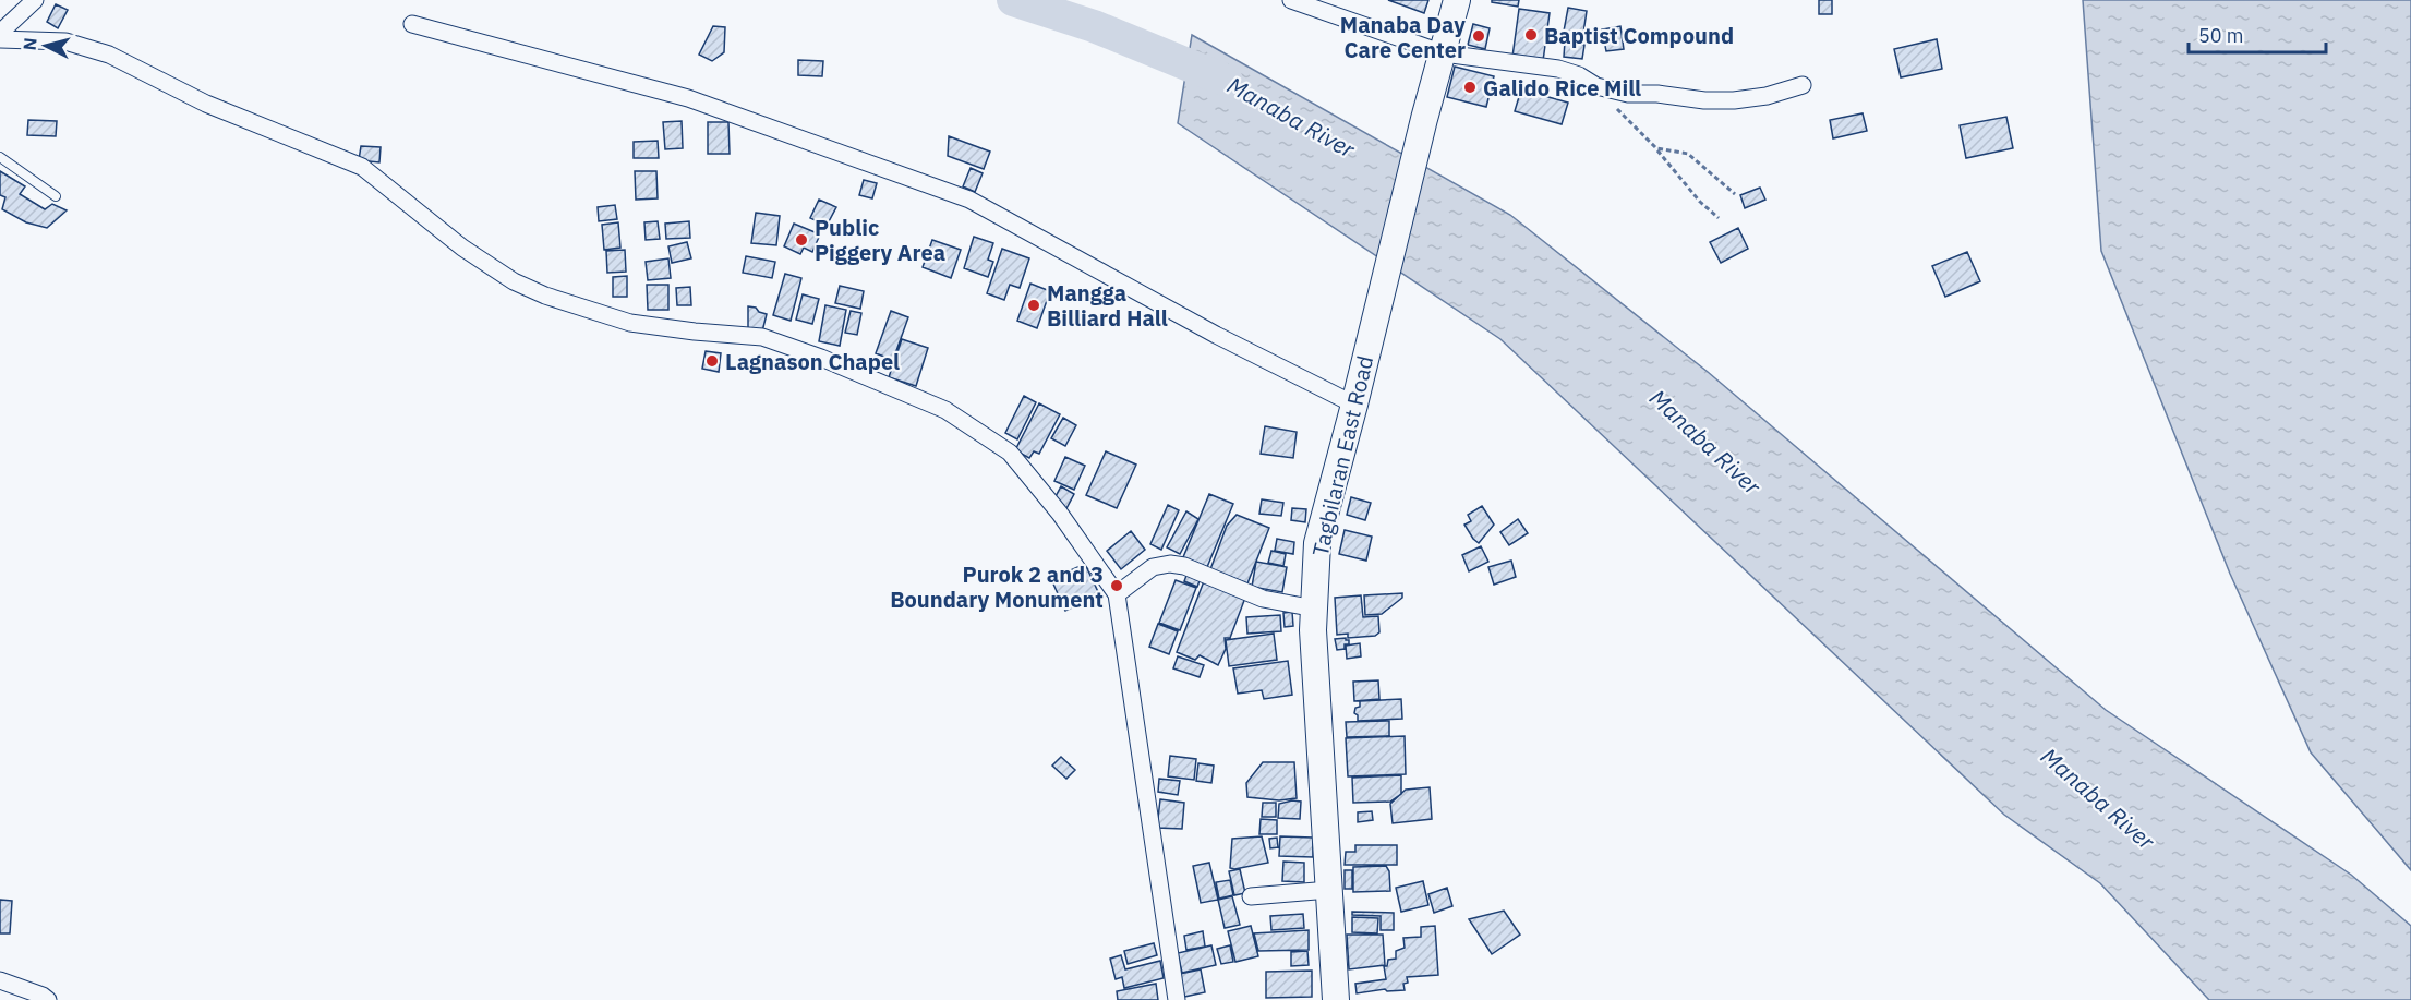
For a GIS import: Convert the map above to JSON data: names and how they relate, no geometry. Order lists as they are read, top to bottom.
{
  "streets": {
    "main road": ["Tagbilaran East Road"]
  },
  "water": ["Manaba River"],
  "places": [
    "Baptist Compound",
    "Manaba Day Care Center",
    "Galido Rice Mill",
    "Public Piggery Area",
    "Mangga Billiard Hall",
    "Lagnason Chapel",
    "Purok 2 and 3 Boundary Monument"
  ],
  "scale_bar": "50 m",
  "north": "left"
}
